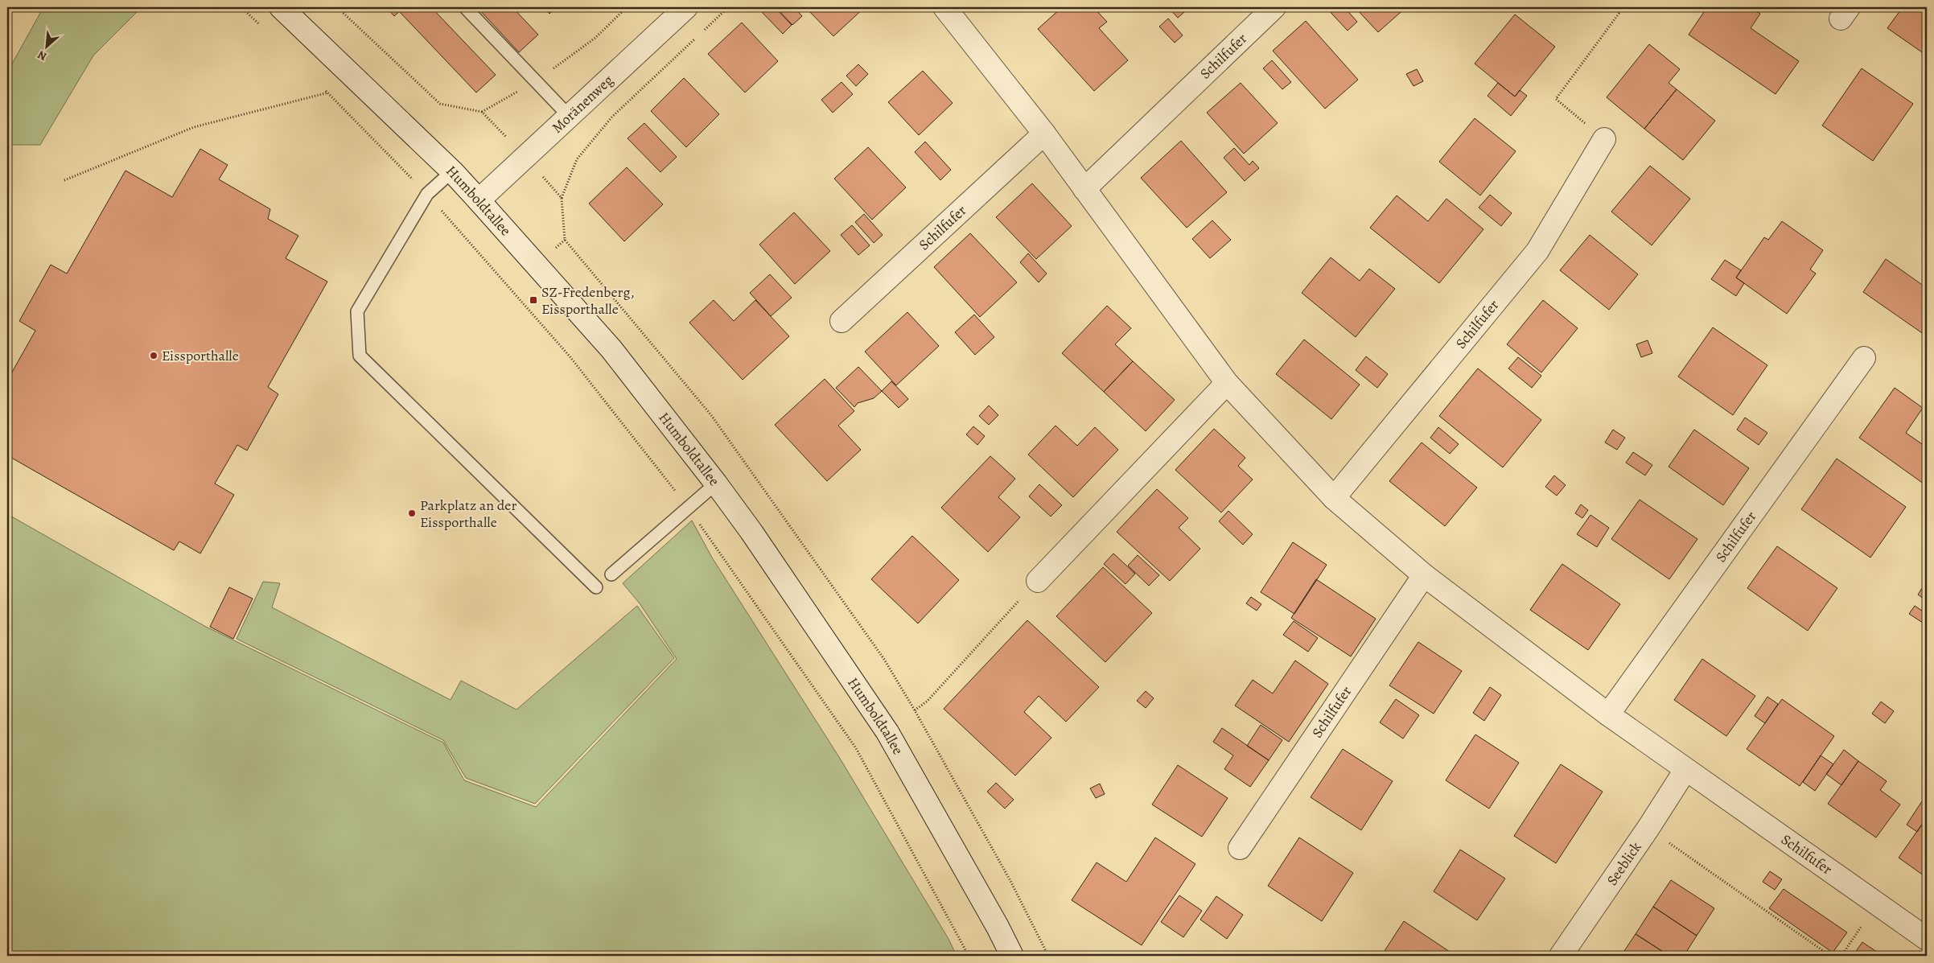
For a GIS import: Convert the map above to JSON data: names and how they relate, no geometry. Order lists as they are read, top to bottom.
{
  "streets": {
    "street": [
      "Schilfufer",
      "Moränenweg",
      "Humboldtallee",
      "Seeblick"
    ]
  },
  "crossings": [
    ["Schilfufer", "Seeblick"],
    ["Moränenweg", "Humboldtallee"]
  ],
  "places": {
    "transit": ["SZ-Fredenberg, Eissporthalle"],
    "other": ["Eissporthalle", "Parkplatz an der Eissporthalle"]
  },
  "north": "bottom left"
}
